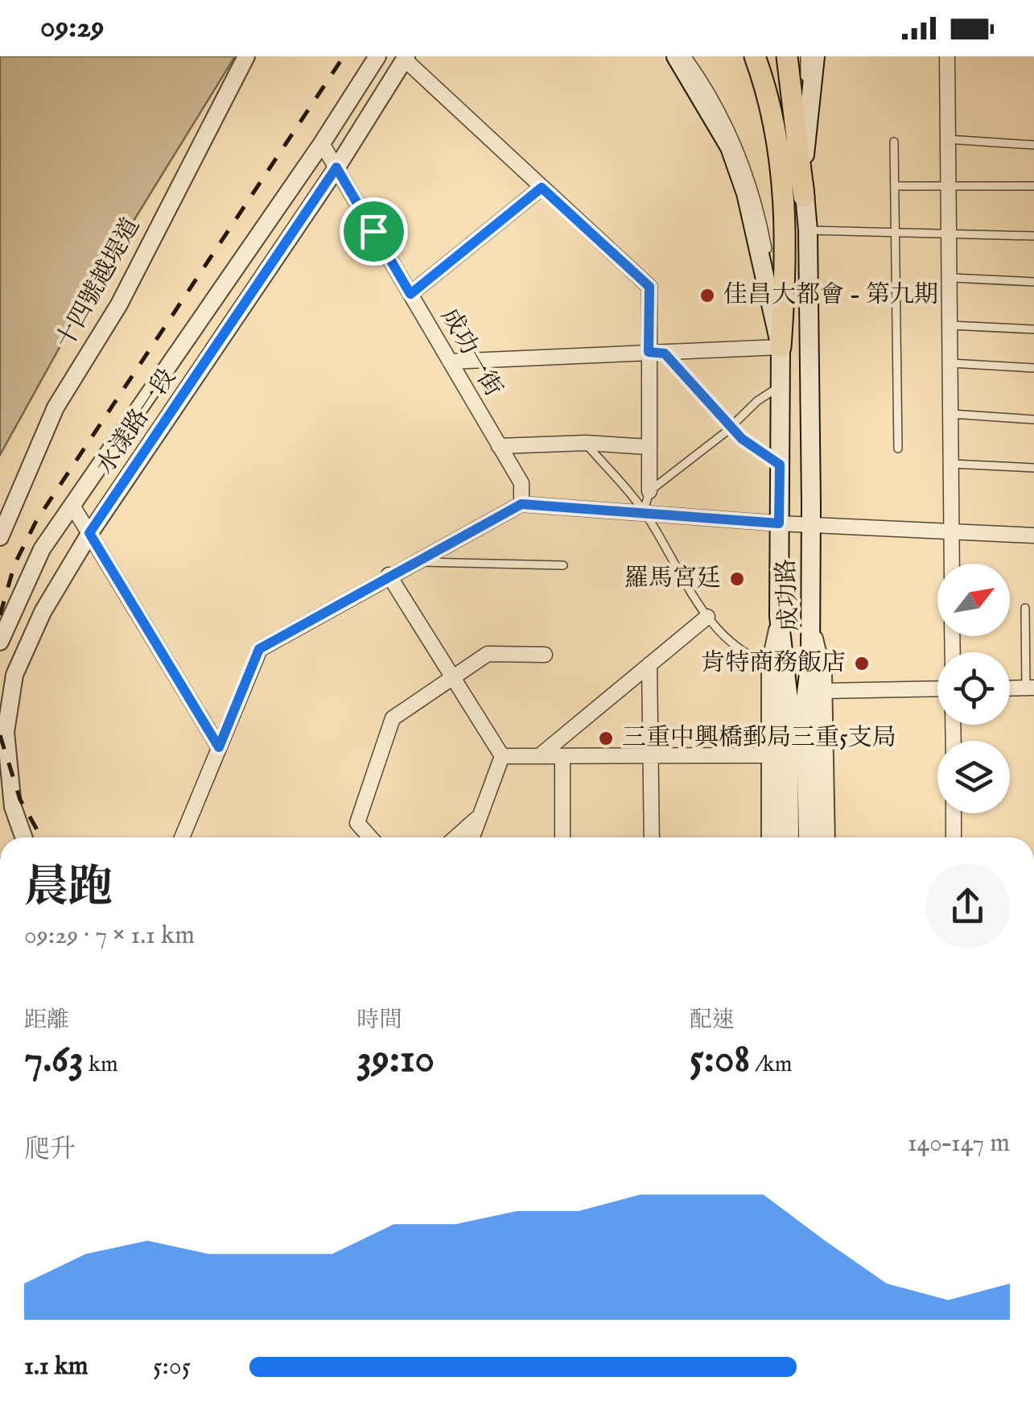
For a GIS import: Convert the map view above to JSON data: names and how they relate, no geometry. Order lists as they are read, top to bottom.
{
  "streets": {
    "main road": ["成功路"],
    "street": ["十四號越堤道", "成功一街", "水漾路一段"]
  },
  "crossings": [
    ["成功一街", "水漾路一段"]
  ],
  "places": [
    "佳昌大都會 - 第九期",
    "羅馬宮廷",
    "肯特商務飯店",
    "三重中興橋郵局三重5支局"
  ],
  "north": "top right",
  "page": {
    "status": "09:29",
    "heading": ["晨跑", "09:29 · 7 × 1.1 km"],
    "stats": [
      ["距離", "7.63 km"],
      ["時間", "39:10"],
      ["配速", "5:08 /km"]
    ],
    "chart": ["爬升", "140–147 m"],
    "list": [
      {
        "name": "1.1 km",
        "note": "5:05"
      }
    ]
  }
}
